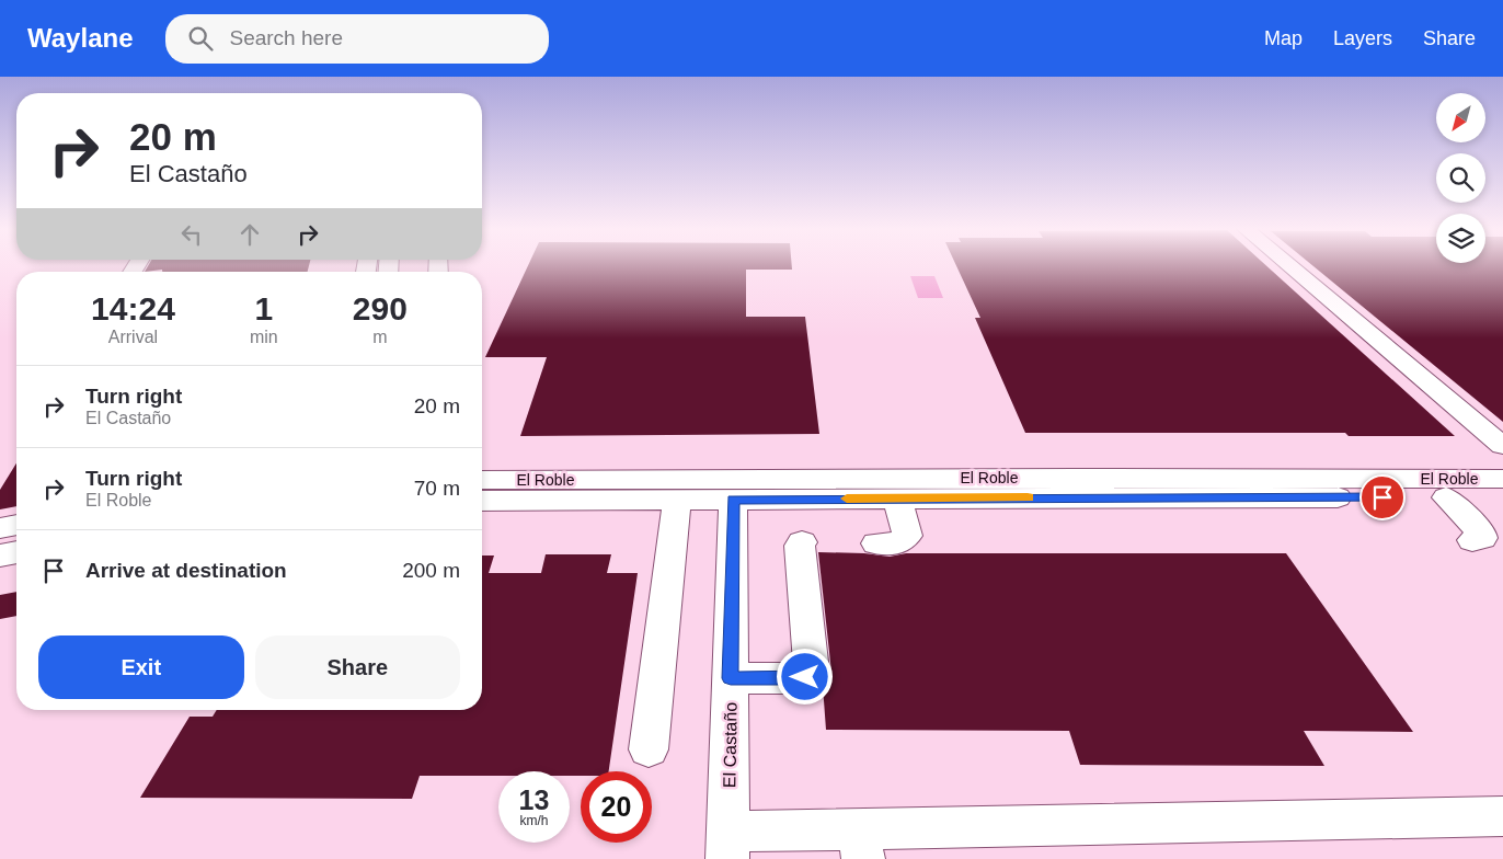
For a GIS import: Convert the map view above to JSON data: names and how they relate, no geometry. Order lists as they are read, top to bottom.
{
  "streets": {
    "street": ["El Roble", "El Castaño"]
  },
  "crossings": [
    ["El Roble", "El Castaño"]
  ],
  "north": "bottom left",
  "page": {
    "header": "Waylane",
    "search": "Search here",
    "nav": ["Map", "Layers", "Share"],
    "turn": ["20 m", "El Castaño"],
    "eta": [
      "14:24",
      "Arrival",
      "1",
      "min",
      "290",
      "m"
    ],
    "list": [
      {
        "name": "Turn right",
        "note": "El Castaño",
        "value": "20 m"
      },
      {
        "name": "Turn right",
        "note": "El Roble",
        "value": "70 m"
      },
      {
        "name": "Arrive at destination",
        "value": "200 m"
      }
    ],
    "buttons": ["Exit", "Share"],
    "speed": "13 km/h",
    "limit": "20"
  }
}
